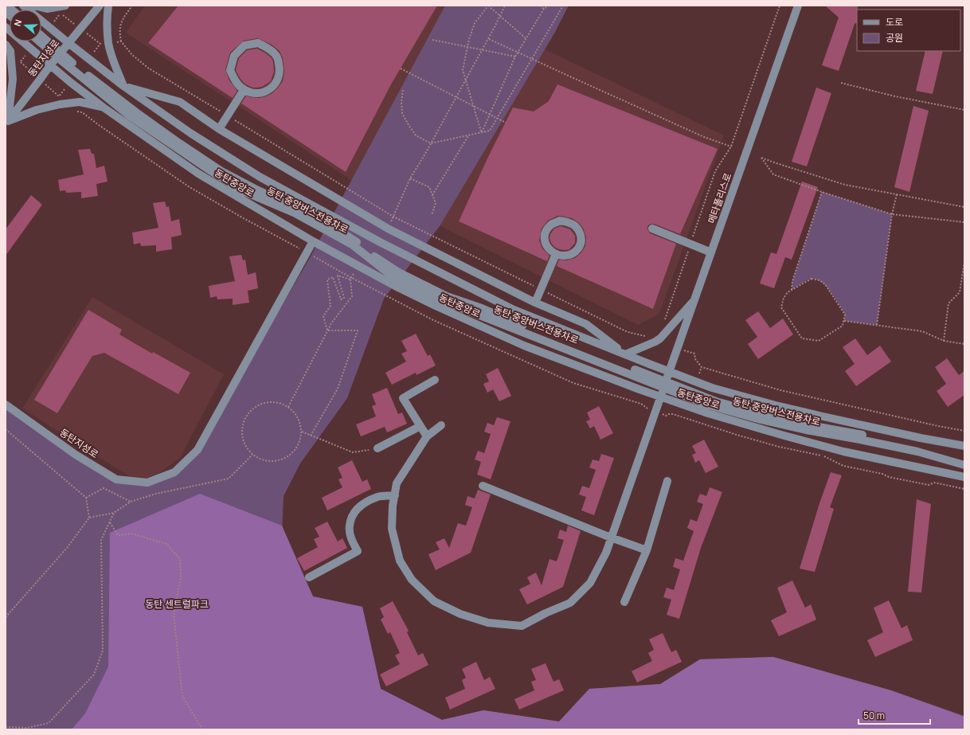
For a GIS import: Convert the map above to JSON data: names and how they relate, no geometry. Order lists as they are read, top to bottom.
{
  "streets": {
    "street": [
      "동탄지성로",
      "동탄중앙로",
      "메타폴리스로",
      "동탄 중앙버스전용차로"
    ]
  },
  "crossings": [
    ["동탄지성로", "동탄중앙로"],
    ["동탄지성로", "동탄 중앙버스전용차로"],
    ["동탄중앙로", "메타폴리스로"],
    ["메타폴리스로", "동탄 중앙버스전용차로"]
  ],
  "parks": ["동탄 센트럴파크"],
  "legend": ["도로", "공원"],
  "scale_bar": "50 m",
  "north": "left"
}
